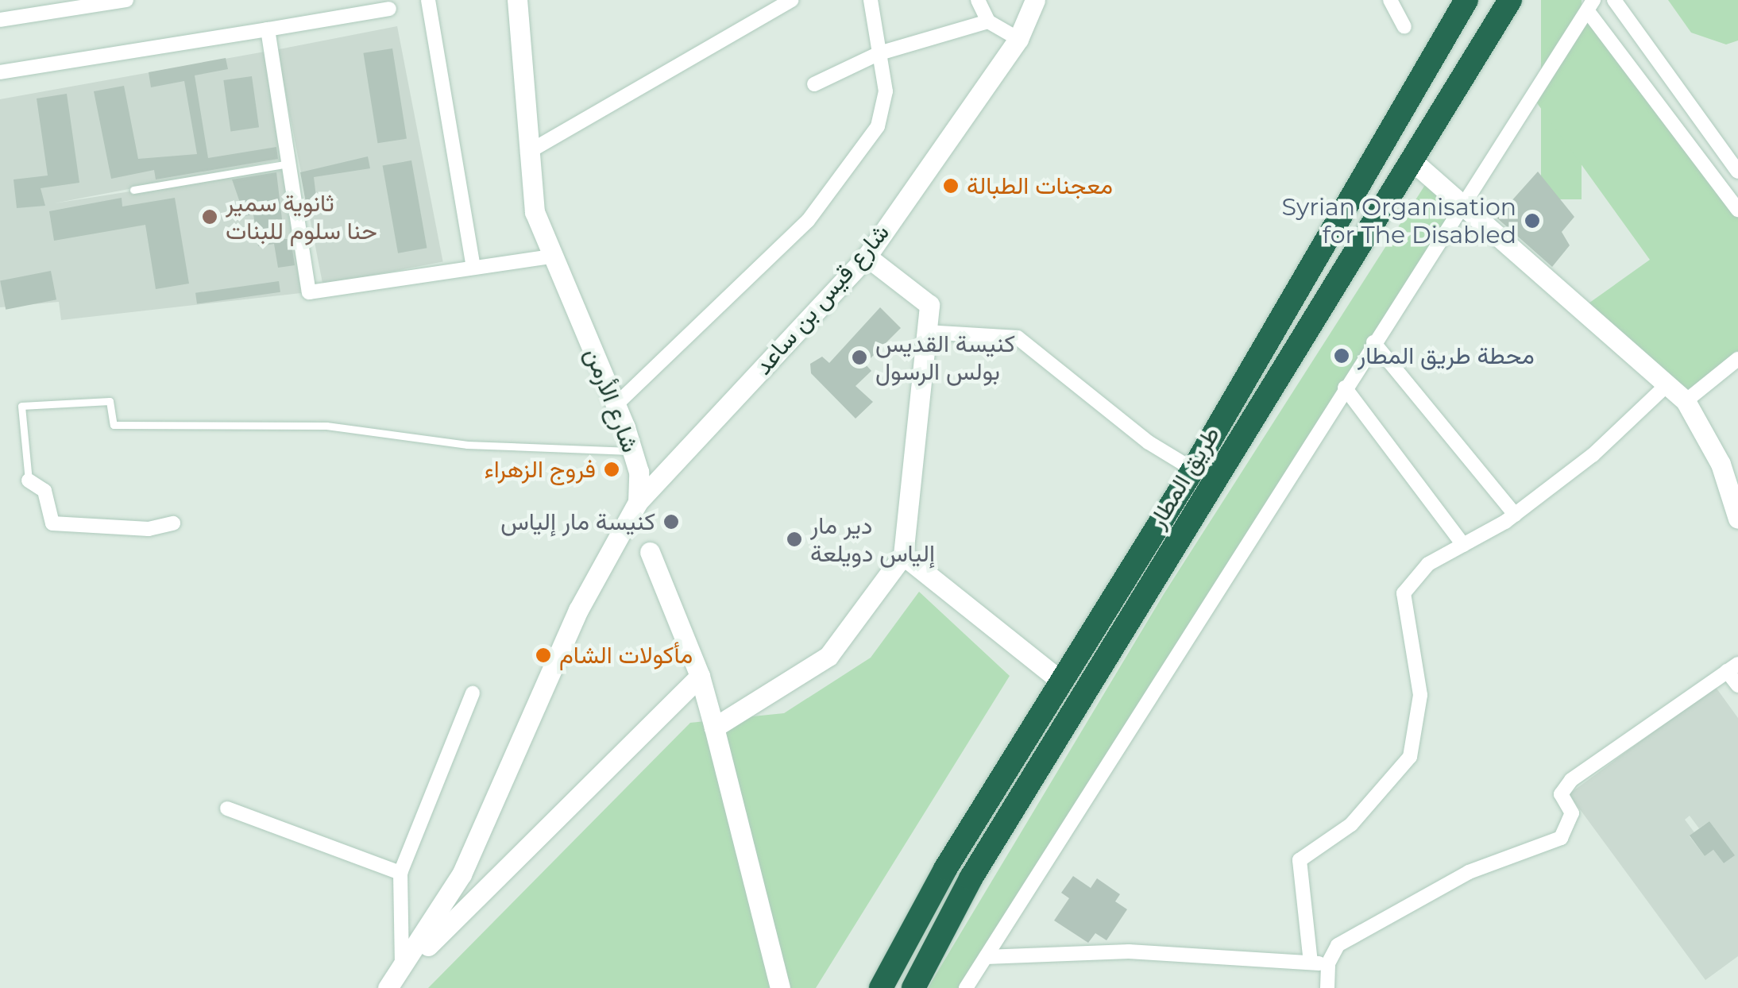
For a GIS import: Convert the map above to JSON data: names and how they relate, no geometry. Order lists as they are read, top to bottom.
{
  "streets": {
    "highway": ["طريق المطار"],
    "main road": ["شارع قيس بن ساعد", "شارع الأرمن"]
  },
  "crossings": [
    ["شارع قيس بن ساعد", "شارع الأرمن"]
  ],
  "places": [
    "معجنات الطبالة",
    "ثانوية سمير حنا سلوم للبنات",
    "Syrian Organisation for The Disabled",
    "محطة طريق المطار",
    "كنيسة القديس بولس الرسول",
    "فروج الزهراء",
    "كنيسة مار إلياس",
    "دير مار إلياس دويلعة",
    "مأكولات الشام"
  ]
}
